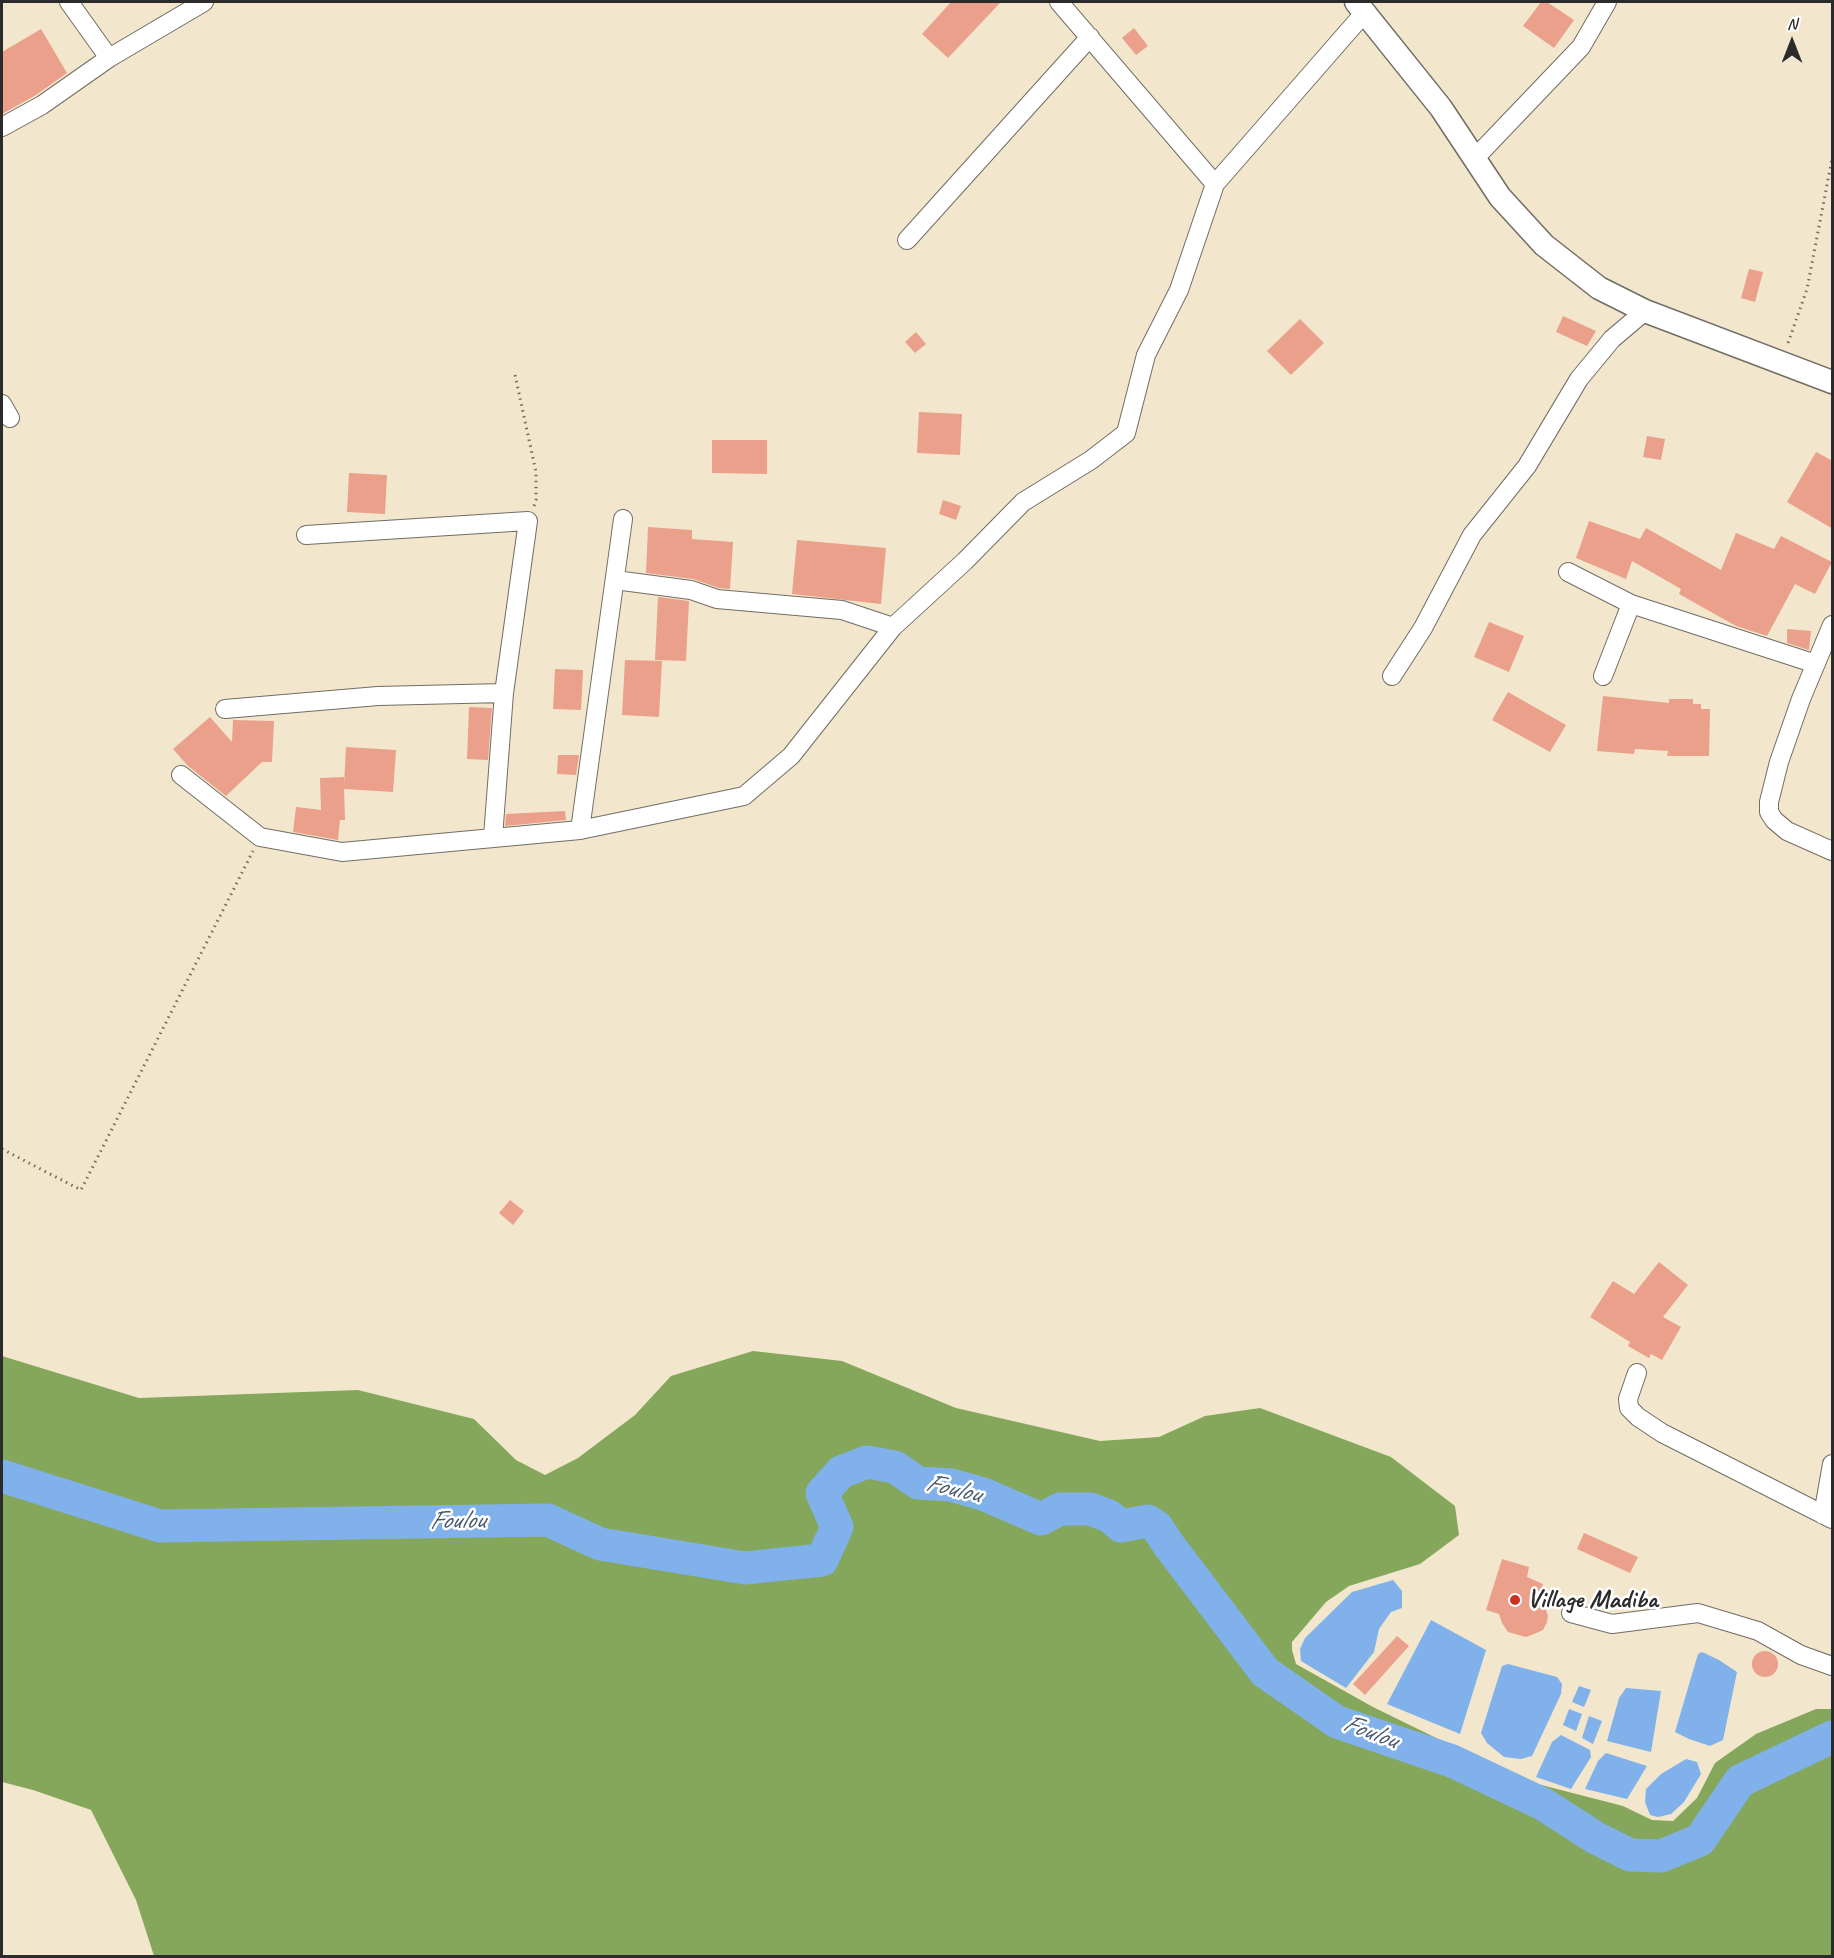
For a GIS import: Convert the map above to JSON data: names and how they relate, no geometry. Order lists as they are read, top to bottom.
{
  "water": ["Foulou"],
  "places": ["Village Madiba"],
  "north": "top"
}
